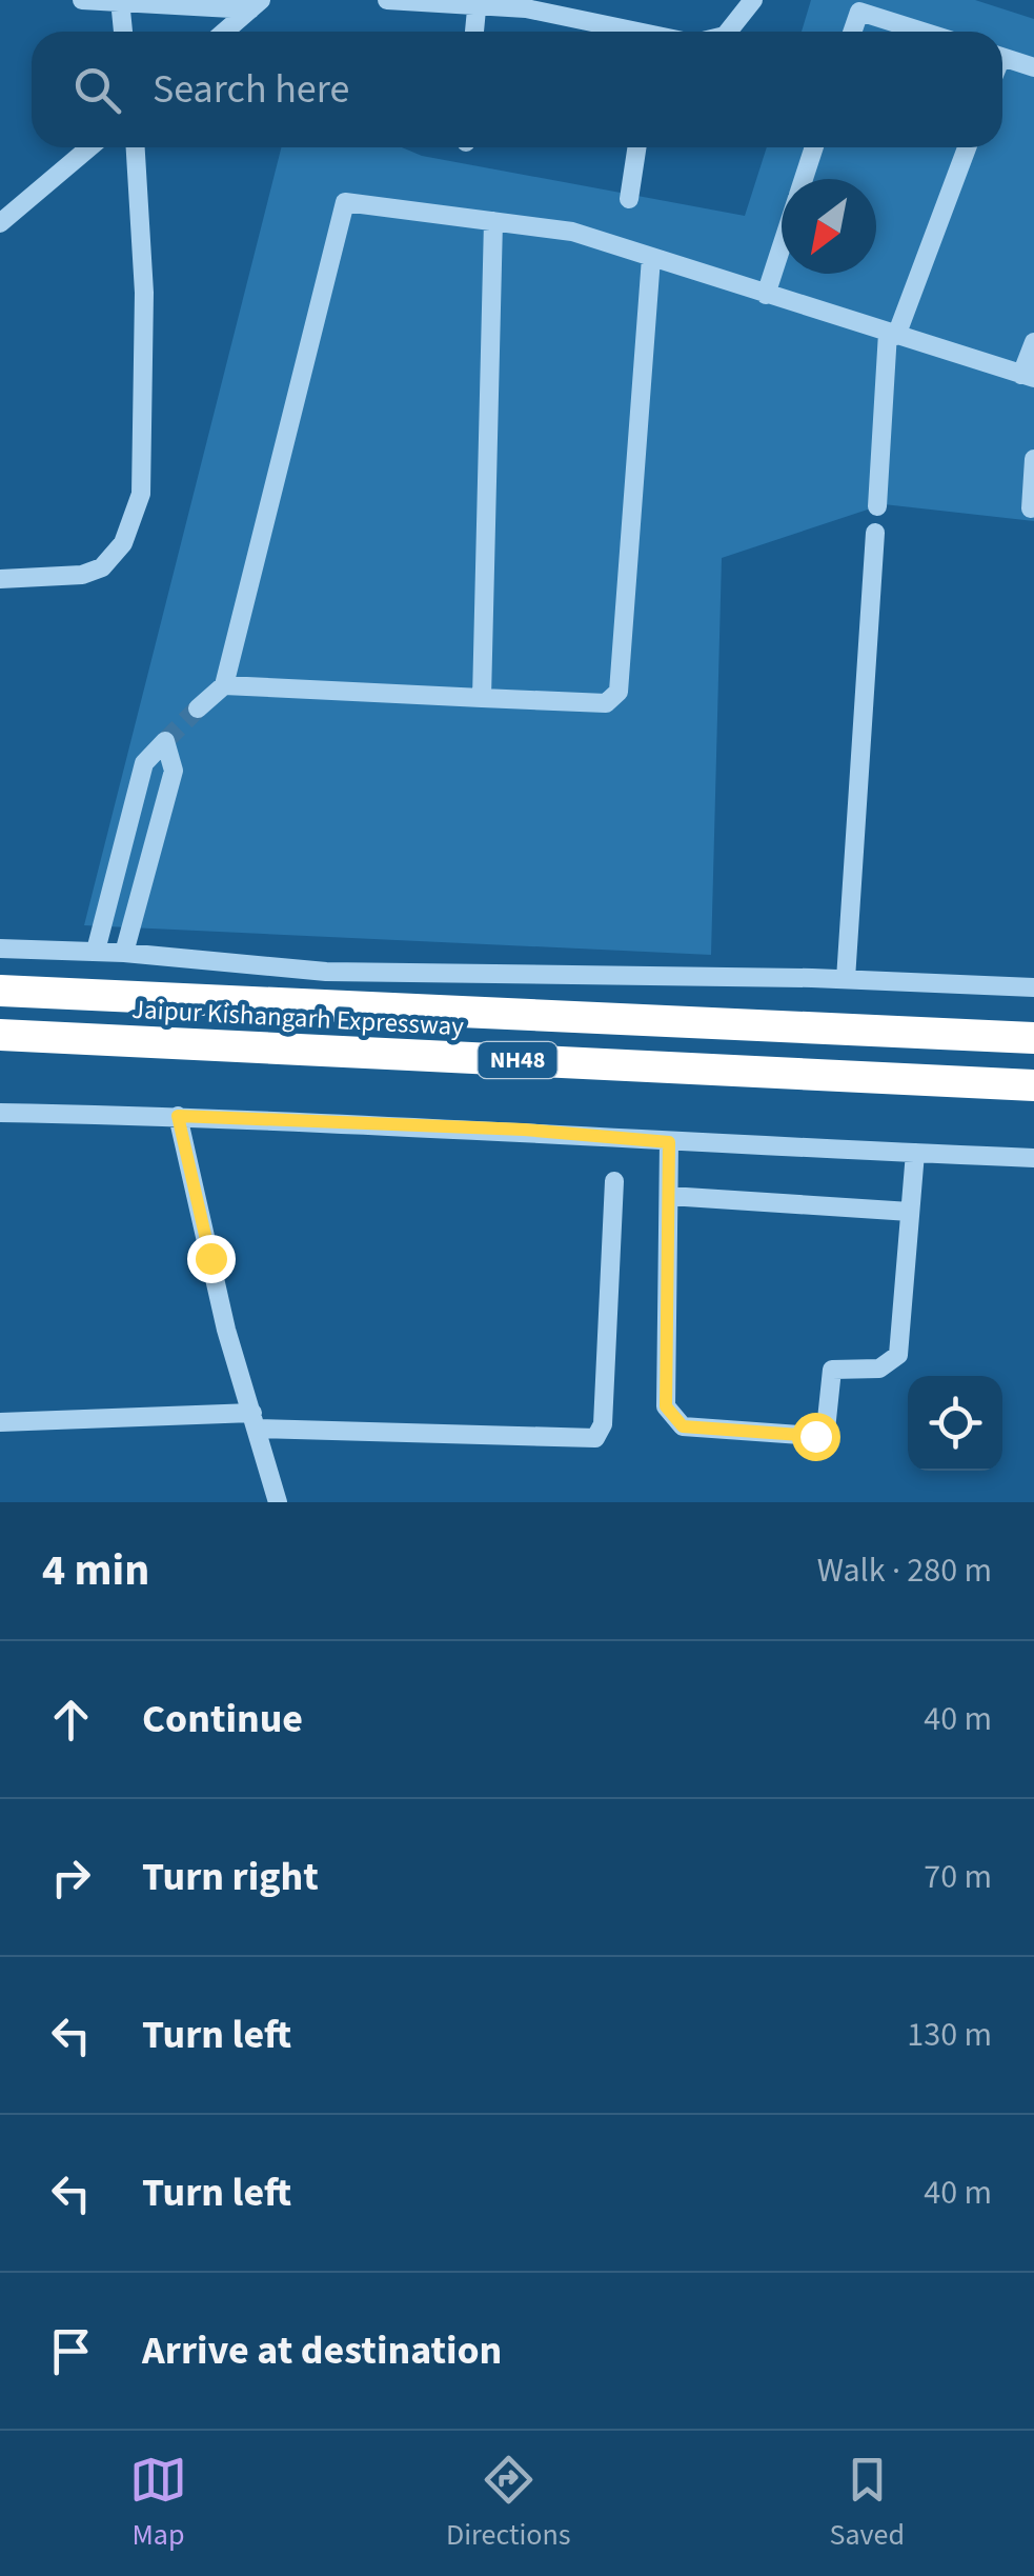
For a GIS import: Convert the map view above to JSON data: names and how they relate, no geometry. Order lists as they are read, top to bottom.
{
  "streets": {
    "highway": ["Jaipur Kishangarh Expressway", "NH48"]
  },
  "north": "bottom left",
  "page": {
    "search": "Search here",
    "heading": ["4 min", "Walk · 280 m"],
    "list": [
      ["Continue", "40 m"],
      ["Turn right", "70 m"],
      ["Turn left", "130 m"],
      ["Turn left", "40 m"],
      "Arrive at destination"
    ],
    "nav": ["Map", "Directions", "Saved"]
  }
}
